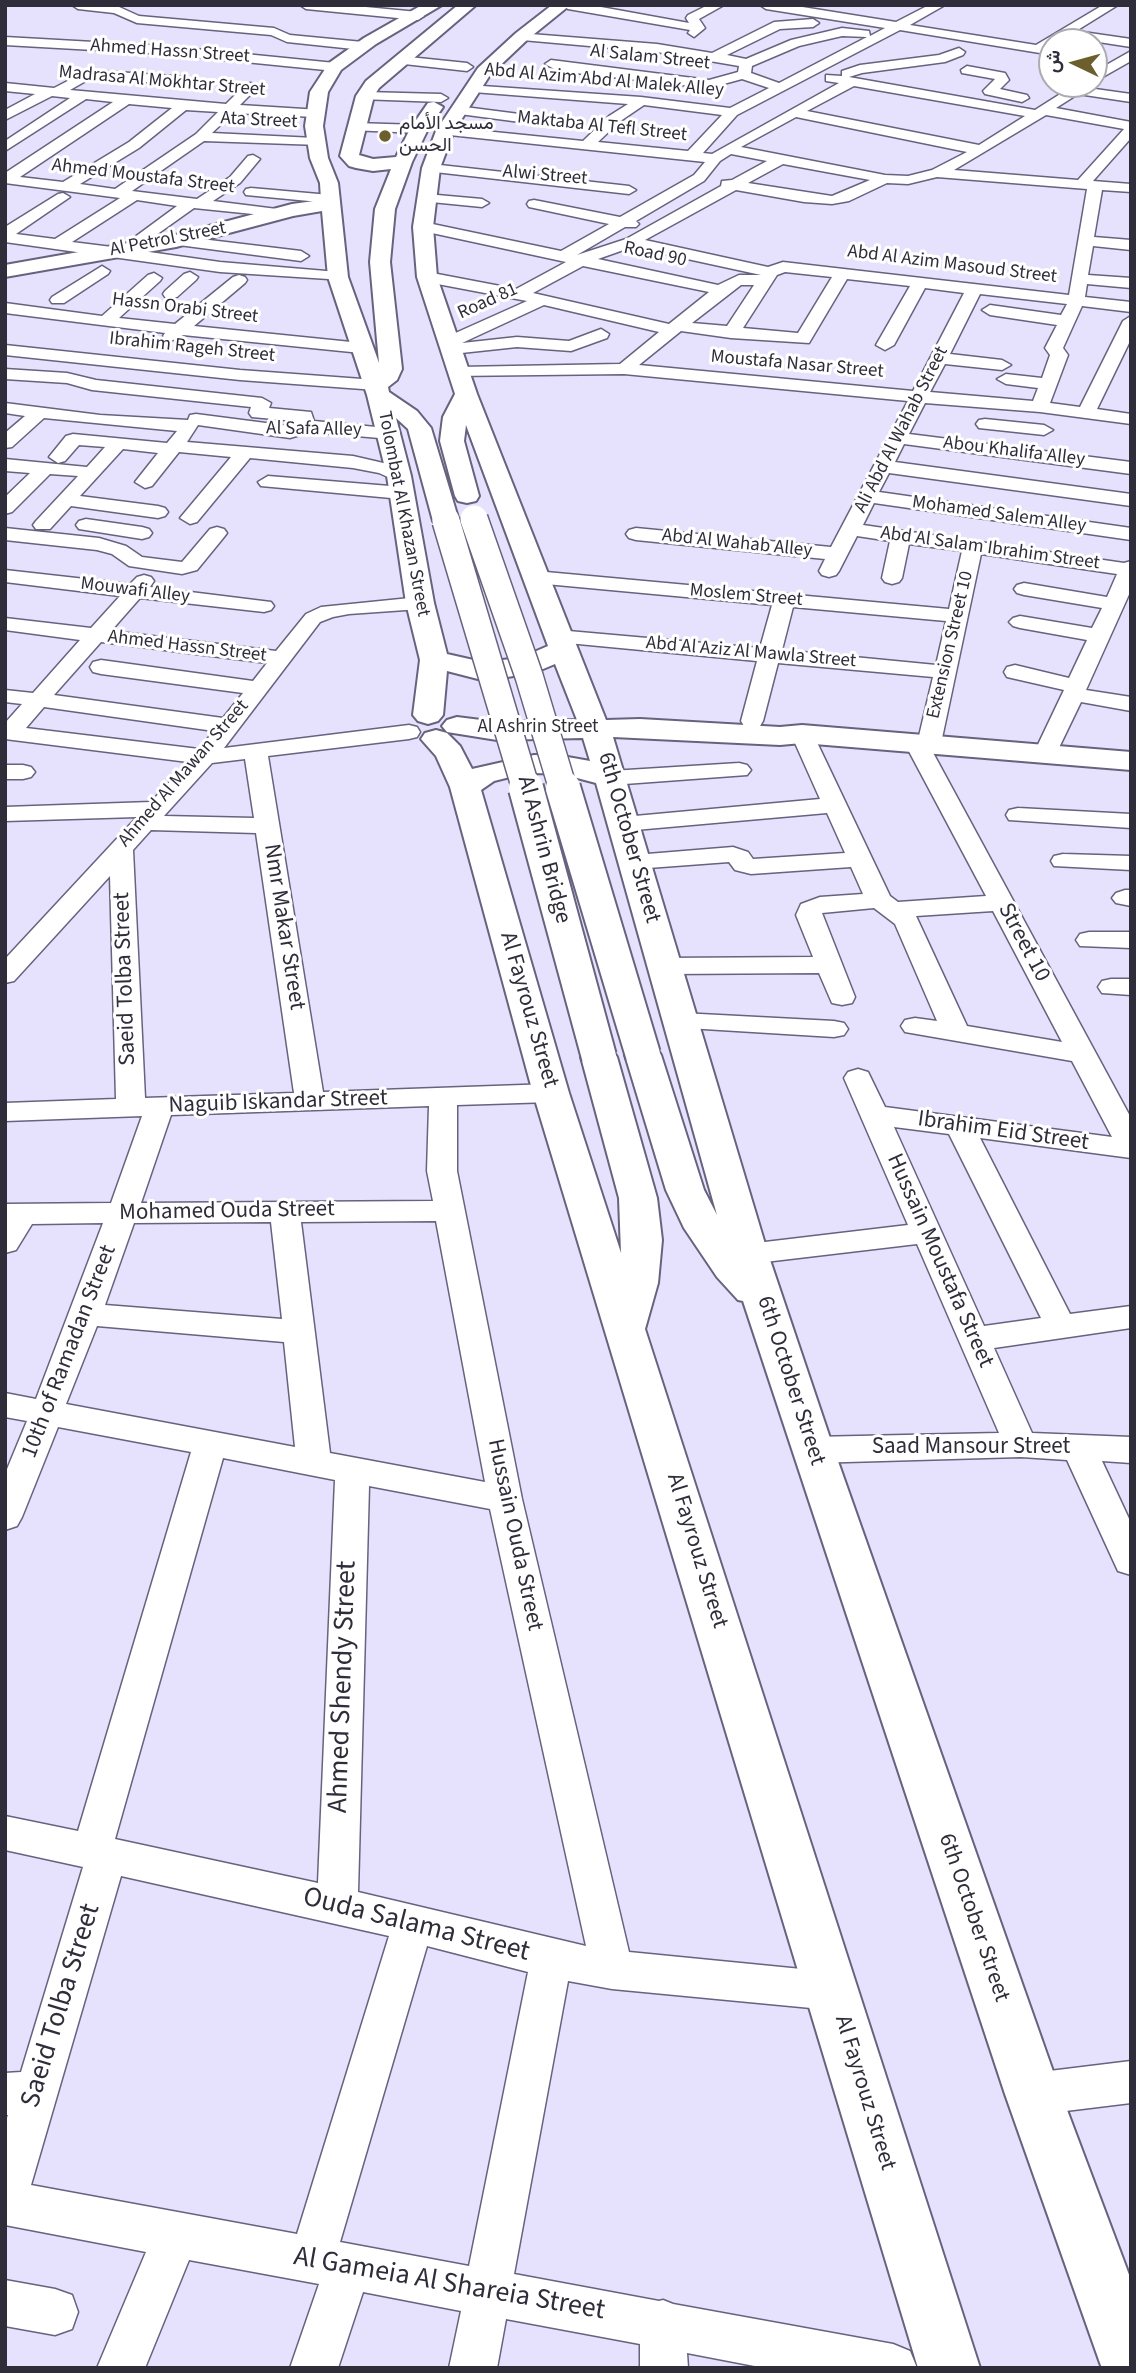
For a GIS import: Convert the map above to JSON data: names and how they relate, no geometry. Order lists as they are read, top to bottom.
{
  "streets": {
    "main road": [
      "Al Petrol Street",
      "Tolombat Al Khazan Street",
      "Al Ashrin Street",
      "6th October Street",
      "Al Ashrin Bridge",
      "Al Fayrouz Street"
    ],
    "street": [
      "Ahmed Hassn Street",
      "Al Salam Street",
      "Abd Al Azim Abd Al Malek Alley",
      "Madrasa Al Mokhtar Street",
      "Ata Street",
      "Maktaba Al Tefl Street",
      "Alwi Street",
      "Ahmed Moustafa Street",
      "Road 90",
      "Abd Al Azim Masoud Street",
      "Road 81",
      "Hassn Orabi Street",
      "Ibrahim Rageh Street",
      "Moustafa Nasar Street",
      "Al Safa Alley",
      "Ali Abd Al Wahab Street",
      "Abou Khalifa Alley",
      "Mohamed Salem Alley",
      "Abd Al Wahab Alley",
      "Abd Al Salam Ibrahim Street",
      "Mouwafi Alley",
      "Moslem Street",
      "Extension Street 10",
      "Abd Al Aziz Al Mawla Street",
      "Ahmed Al Mawan Street",
      "Nmr Makar Street",
      "Street 10",
      "Saeid Tolba Street",
      "Naguib Iskandar Street",
      "Ibrahim Eid Street",
      "Mohamed Ouda Street",
      "Hussain Moustafa Street",
      "10th of Ramadan Street",
      "Saad Mansour Street",
      "Hussain Ouda Street",
      "Ahmed Shendy Street",
      "Ouda Salama Street",
      "Al Gameia Al Shareia Street"
    ]
  },
  "crossings": [
    ["Ahmed Hassn Street", "Ahmed Al Mawan Street"],
    ["Madrasa Al Mokhtar Street", "Ata Street"],
    ["Madrasa Al Mokhtar Street", "Tolombat Al Khazan Street"],
    ["Ata Street", "Tolombat Al Khazan Street"],
    ["Maktaba Al Tefl Street", "Alwi Street"],
    ["Maktaba Al Tefl Street", "6th October Street"],
    ["Alwi Street", "6th October Street"],
    ["Ahmed Moustafa Street", "Al Petrol Street"],
    ["Al Petrol Street", "Hassn Orabi Street"],
    ["Al Petrol Street", "Tolombat Al Khazan Street"],
    ["Abd Al Azim Masoud Street", "Ali Abd Al Wahab Street"],
    ["Road 81", "6th October Street"],
    ["Hassn Orabi Street", "Tolombat Al Khazan Street"],
    ["Ibrahim Rageh Street", "Tolombat Al Khazan Street"],
    ["Ibrahim Rageh Street", "Al Ashrin Bridge"],
    ["Moustafa Nasar Street", "Ali Abd Al Wahab Street"],
    ["Moustafa Nasar Street", "6th October Street"],
    ["Moustafa Nasar Street", "Al Ashrin Bridge"],
    ["Al Safa Alley", "Tolombat Al Khazan Street"],
    ["Ali Abd Al Wahab Street", "Abou Khalifa Alley"],
    ["Ali Abd Al Wahab Street", "Mohamed Salem Alley"],
    ["Ali Abd Al Wahab Street", "Abd Al Wahab Alley"],
    ["Ali Abd Al Wahab Street", "Abd Al Salam Ibrahim Street"],
    ["Tolombat Al Khazan Street", "Al Ashrin Street"],
    ["Tolombat Al Khazan Street", "Ahmed Al Mawan Street"],
    ["Tolombat Al Khazan Street", "Al Ashrin Bridge"],
    ["Tolombat Al Khazan Street", "Al Fayrouz Street"],
    ["Abd Al Salam Ibrahim Street", "Extension Street 10"],
    ["Moslem Street", "Extension Street 10"],
    ["Moslem Street", "6th October Street"],
    ["Extension Street 10", "Abd Al Aziz Al Mawla Street"],
    ["Extension Street 10", "Al Ashrin Street"],
    ["Extension Street 10", "Street 10"],
    ["Abd Al Aziz Al Mawla Street", "6th October Street"],
    ["Al Ashrin Street", "6th October Street"],
    ["Al Ashrin Street", "Street 10"],
    ["Al Ashrin Street", "Al Fayrouz Street"],
    ["Ahmed Al Mawan Street", "Saeid Tolba Street"],
    ["6th October Street", "Al Ashrin Bridge"],
    ["6th October Street", "Saad Mansour Street"],
    ["Al Ashrin Bridge", "Al Fayrouz Street"],
    ["Nmr Makar Street", "Naguib Iskandar Street"],
    ["Street 10", "Ibrahim Eid Street"],
    ["Saeid Tolba Street", "Naguib Iskandar Street"],
    ["Saeid Tolba Street", "10th of Ramadan Street"],
    ["Saeid Tolba Street", "Ouda Salama Street"],
    ["Saeid Tolba Street", "Al Gameia Al Shareia Street"],
    ["Al Fayrouz Street", "Naguib Iskandar Street"],
    ["Al Fayrouz Street", "Ouda Salama Street"],
    ["Naguib Iskandar Street", "10th of Ramadan Street"],
    ["Naguib Iskandar Street", "Hussain Ouda Street"],
    ["Ibrahim Eid Street", "Hussain Moustafa Street"],
    ["Mohamed Ouda Street", "10th of Ramadan Street"],
    ["Mohamed Ouda Street", "Hussain Ouda Street"],
    ["Hussain Moustafa Street", "Saad Mansour Street"],
    ["Hussain Ouda Street", "Ouda Salama Street"],
    ["Ahmed Shendy Street", "Ouda Salama Street"]
  ],
  "places": ["مسجد الأمام الحسن"],
  "north": "left"
}
